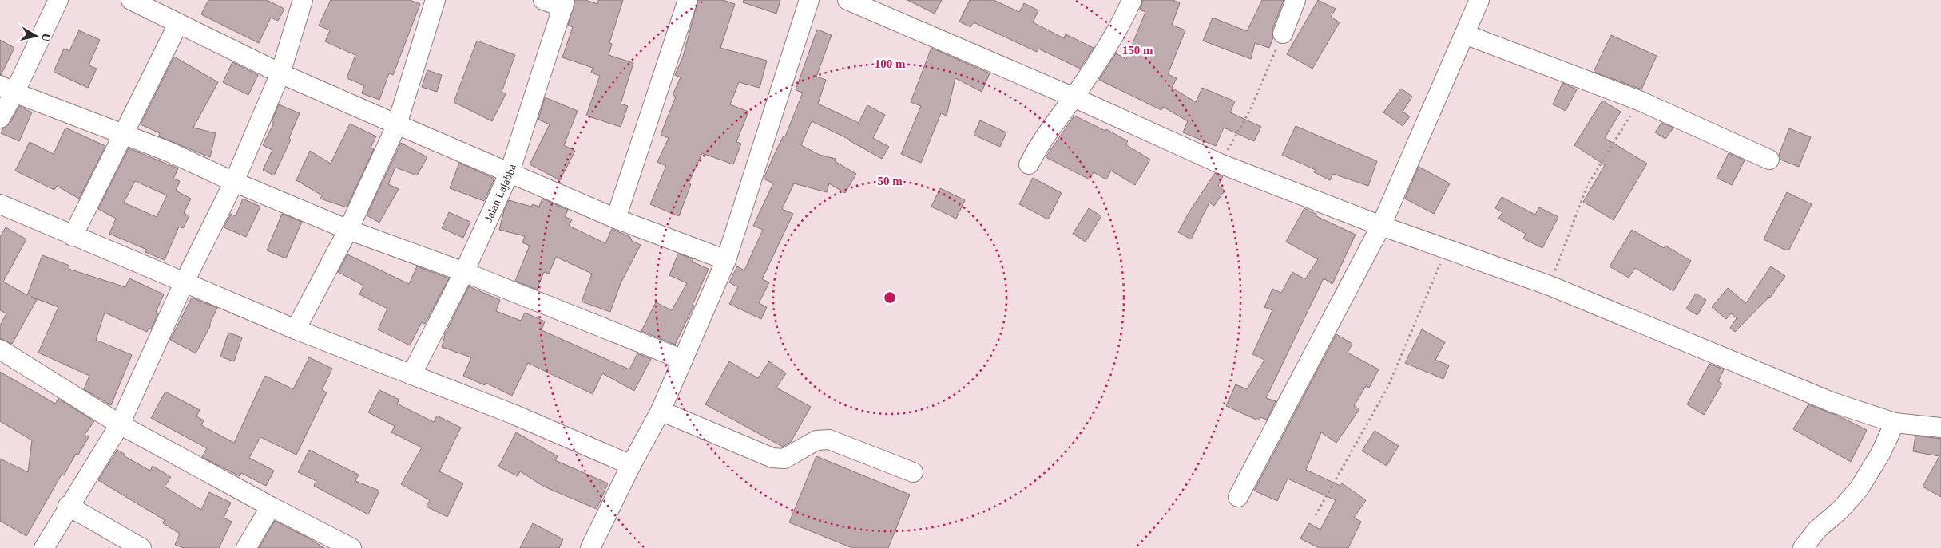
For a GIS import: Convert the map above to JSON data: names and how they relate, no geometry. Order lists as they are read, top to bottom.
{
  "streets": {
    "street": ["Jalan Lajabba"]
  },
  "north": "right",
  "rings": ["150 m", "100 m", "50 m"]
}
